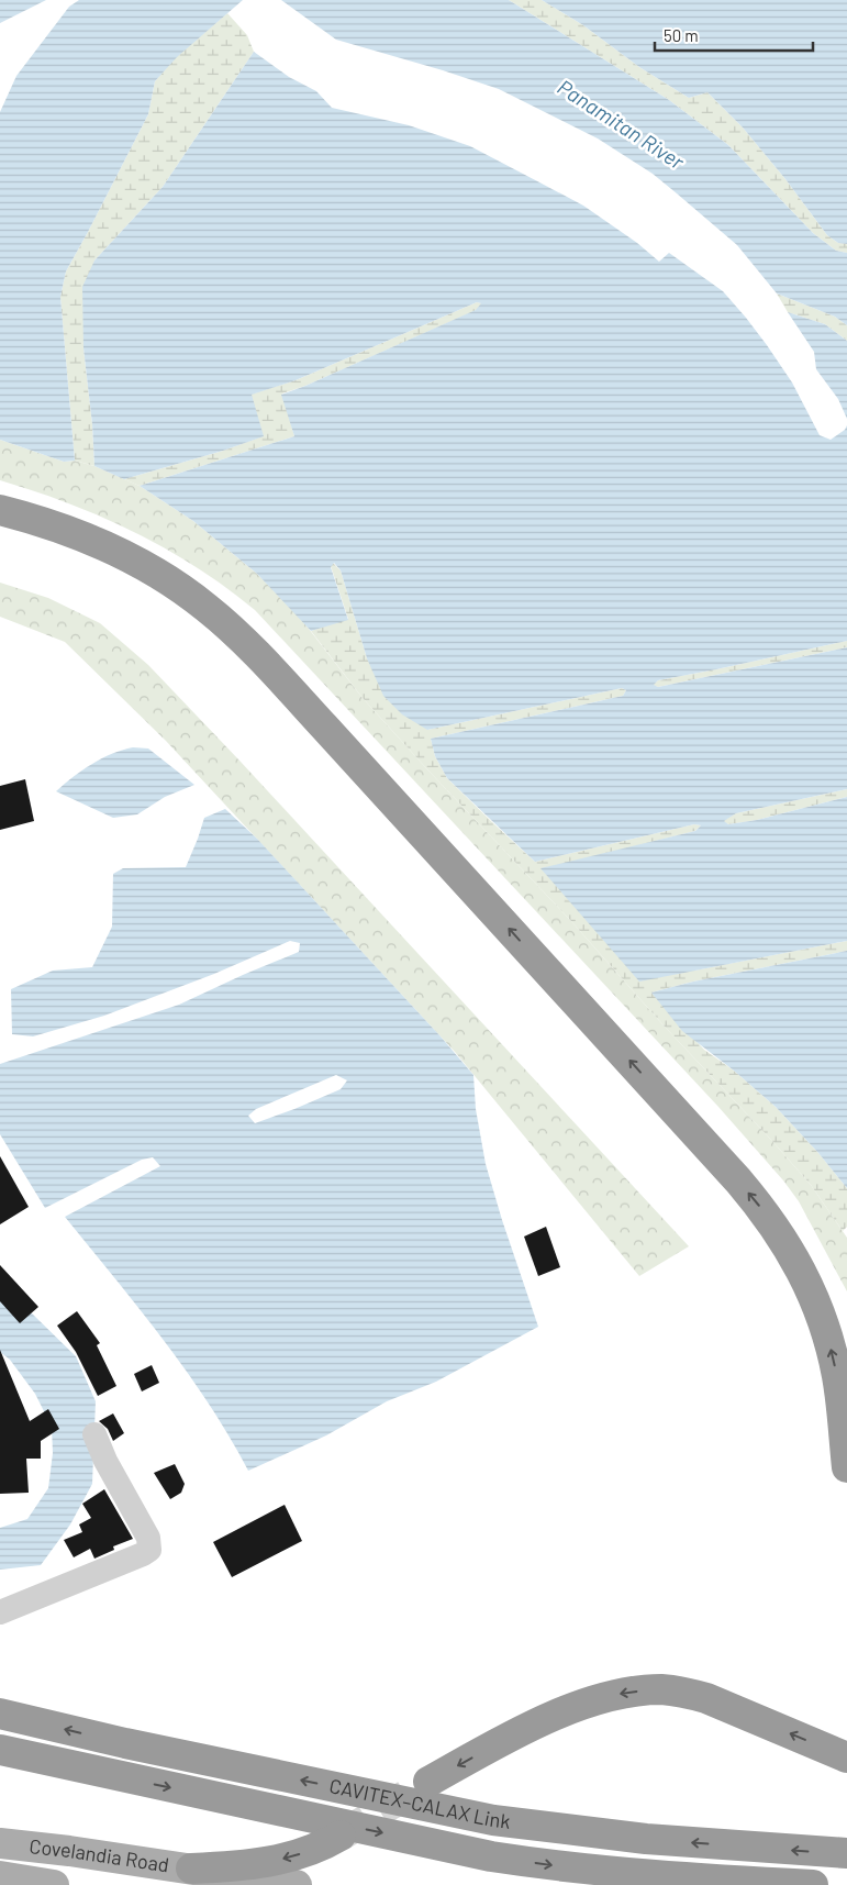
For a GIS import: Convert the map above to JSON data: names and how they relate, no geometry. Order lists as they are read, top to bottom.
{
  "streets": {
    "highway": ["CAVITEX–CALAX Link"],
    "main road": ["Covelandia Road"]
  },
  "water": ["Panamitan River"],
  "scale_bar": "50 m"
}
